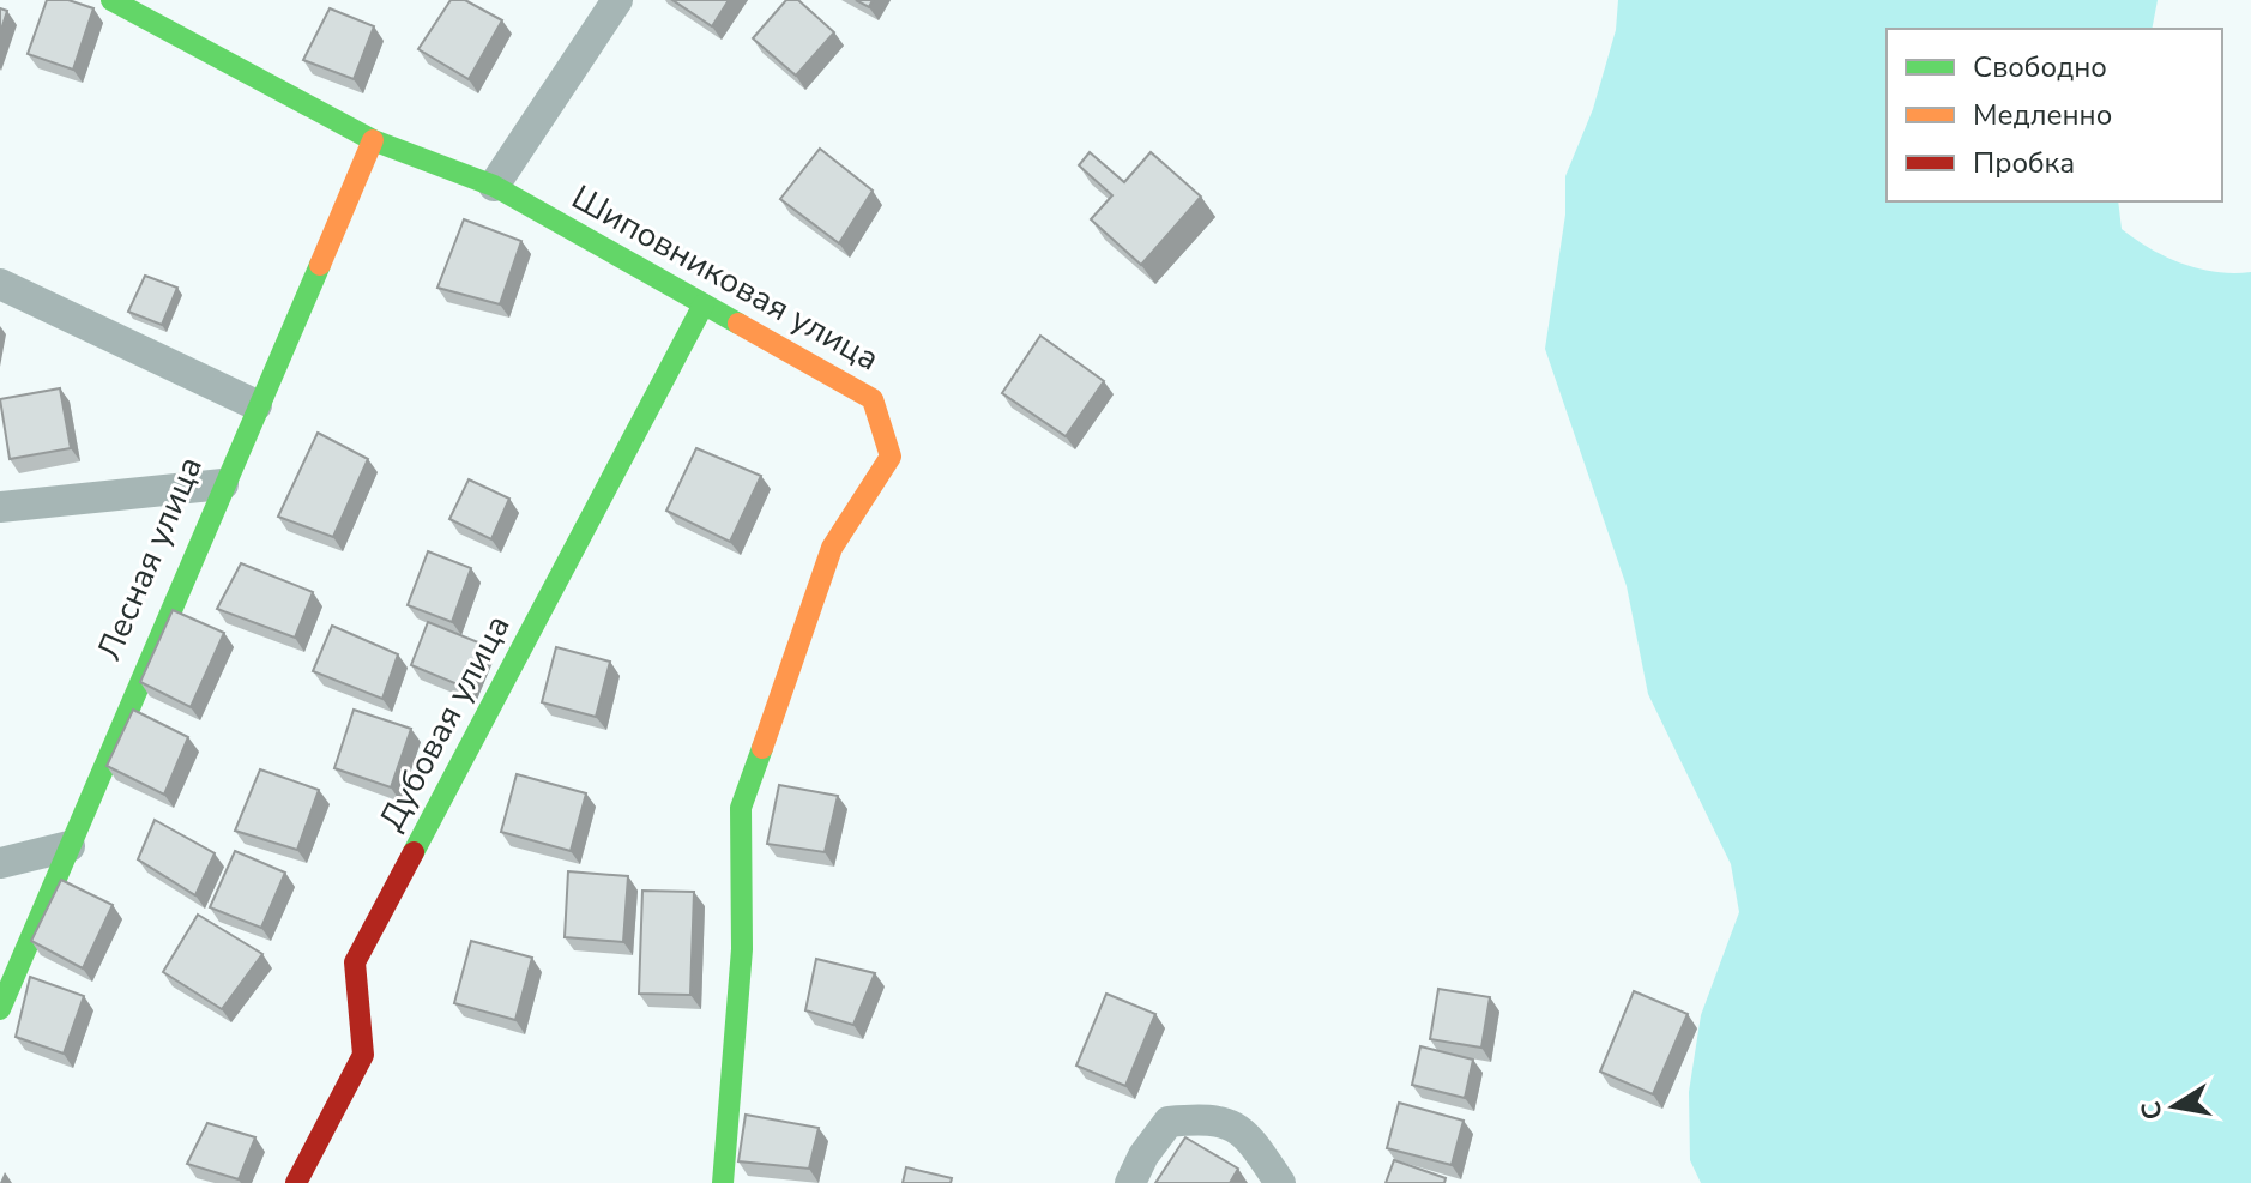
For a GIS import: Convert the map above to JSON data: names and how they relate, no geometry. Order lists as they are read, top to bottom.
{
  "streets": {
    "street": ["Шиповниковая улица", "Лесная улица", "Дубовая улица"]
  },
  "crossings": [
    ["Шиповниковая улица", "Лесная улица"],
    ["Шиповниковая улица", "Дубовая улица"]
  ],
  "legend": ["Свободно", "Медленно", "Пробка"],
  "north": "left"
}
